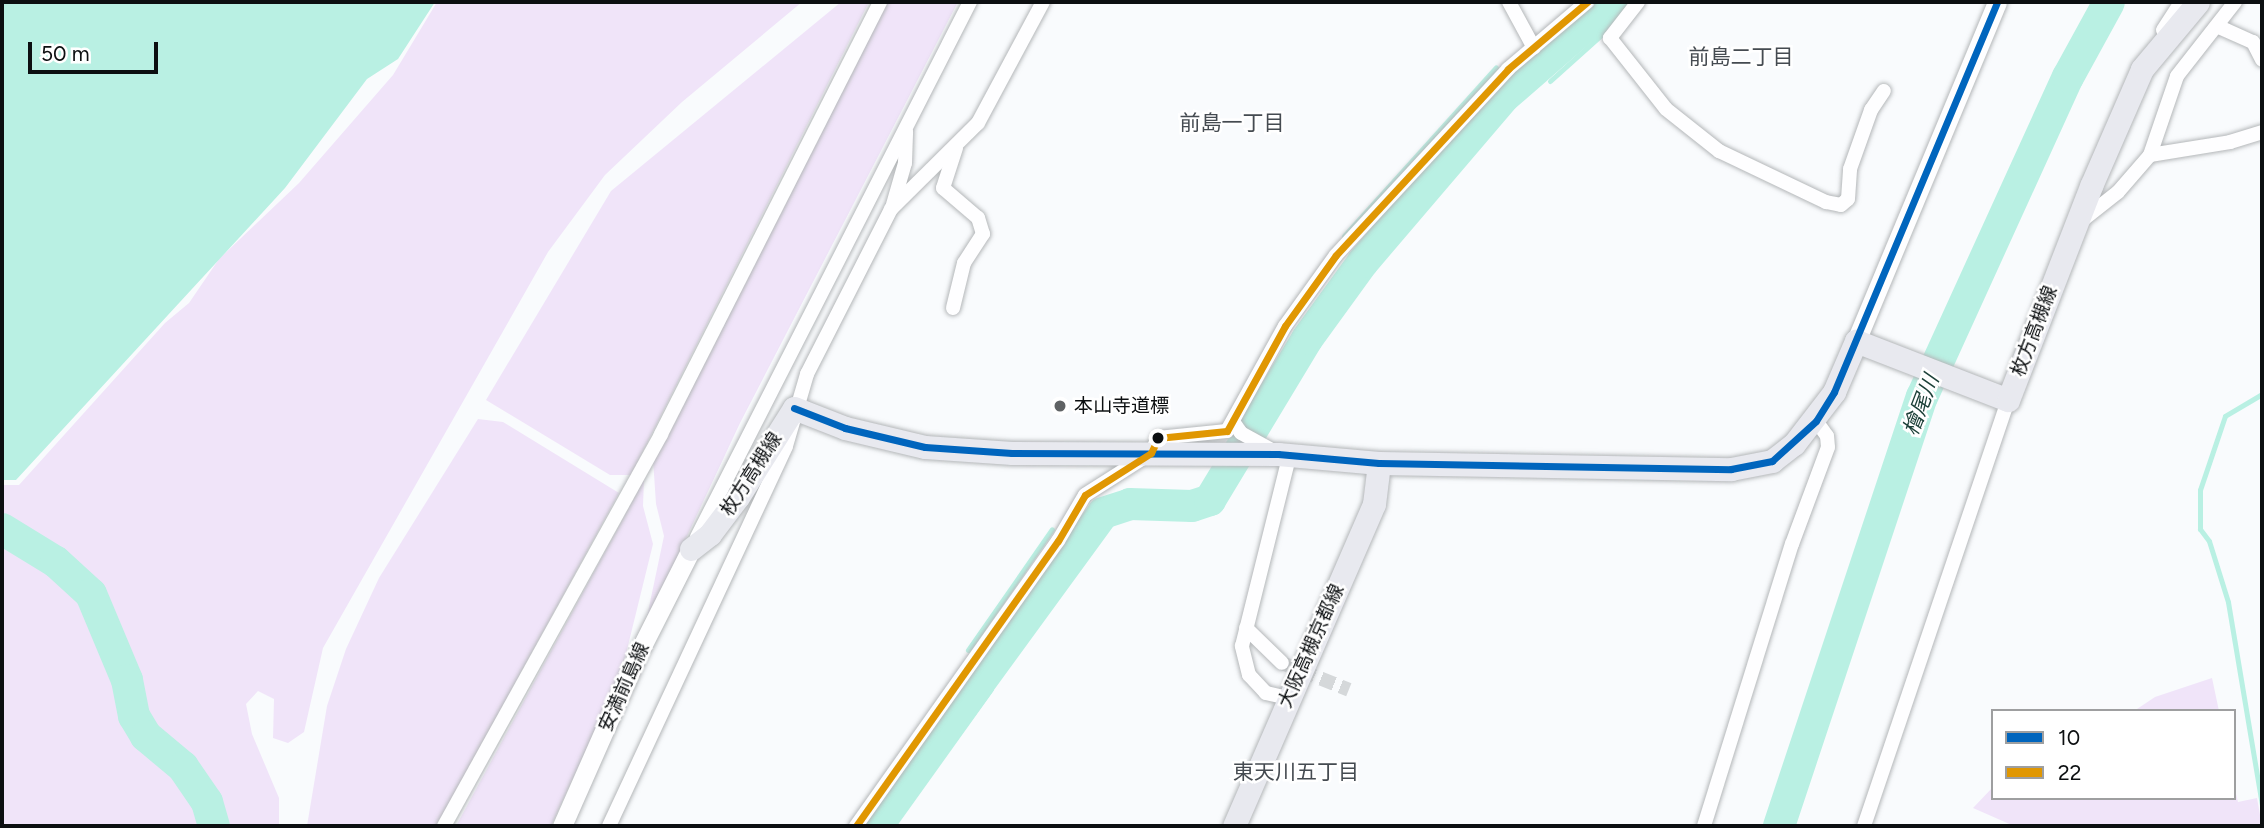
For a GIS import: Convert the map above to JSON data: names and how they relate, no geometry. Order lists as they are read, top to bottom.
{
  "streets": {
    "main road": ["枚方高槻線", "大阪高槻京都線"],
    "street": ["安満前島線"]
  },
  "crossings": [
    ["枚方高槻線", "安満前島線"]
  ],
  "districts": ["前島二丁目", "前島一丁目", "東天川五丁目"],
  "water": ["檜尾川"],
  "places": ["本山寺道標"],
  "lines": ["transit line 10", "transit line 22"],
  "legend": ["10", "22"],
  "scale_bar": "50 m"
}
